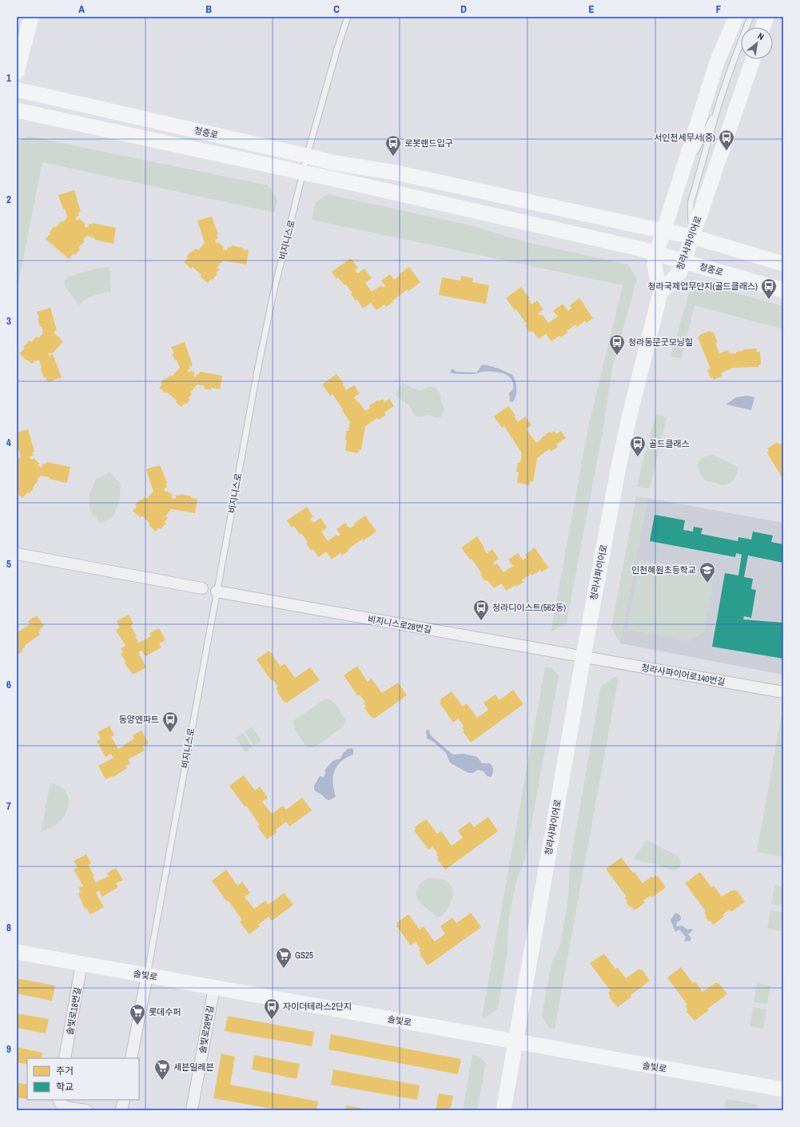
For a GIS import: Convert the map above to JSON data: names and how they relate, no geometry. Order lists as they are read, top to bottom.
{
  "streets": {
    "main road": ["청중로", "청라사파이어로", "솔빛로"],
    "street": [
      "비지니스로28번길",
      "청라사파이어로140번길",
      "솔빛로18번길",
      "솔빛로28번길"
    ],
    "lane": ["비지니스로"]
  },
  "crossings": [
    ["청중로", "비지니스로"],
    ["청중로", "청라사파이어로"],
    ["비지니스로", "비지니스로28번길"],
    ["비지니스로", "솔빛로"],
    ["청라사파이어로", "비지니스로28번길"],
    ["청라사파이어로", "청라사파이어로140번길"],
    ["청라사파이어로", "솔빛로"],
    ["비지니스로28번길", "청라사파이어로140번길"],
    ["솔빛로", "솔빛로18번길"],
    ["솔빛로", "솔빛로28번길"]
  ],
  "places": {
    "bus stop": [
      "서인천세무서(중)",
      "로봇랜드입구",
      "청라국제업무단지(골드클래스)",
      "청라동문굿모닝힐",
      "골드클래스",
      "청라디이스트(562동)",
      "동양엔파트",
      "자이더테라스2단지"
    ],
    "school or university": ["인천혜원초등학교"],
    "supermarket": ["GS25", "롯데수퍼", "세븐일레븐"]
  },
  "legend": ["주거", "학교"],
  "north": "top right",
  "grid": {
    "columns": [
      "A",
      "B",
      "C",
      "D",
      "E",
      "F"
    ],
    "rows": [
      "1",
      "2",
      "3",
      "4",
      "5",
      "6",
      "7",
      "8",
      "9"
    ]
  }
}
